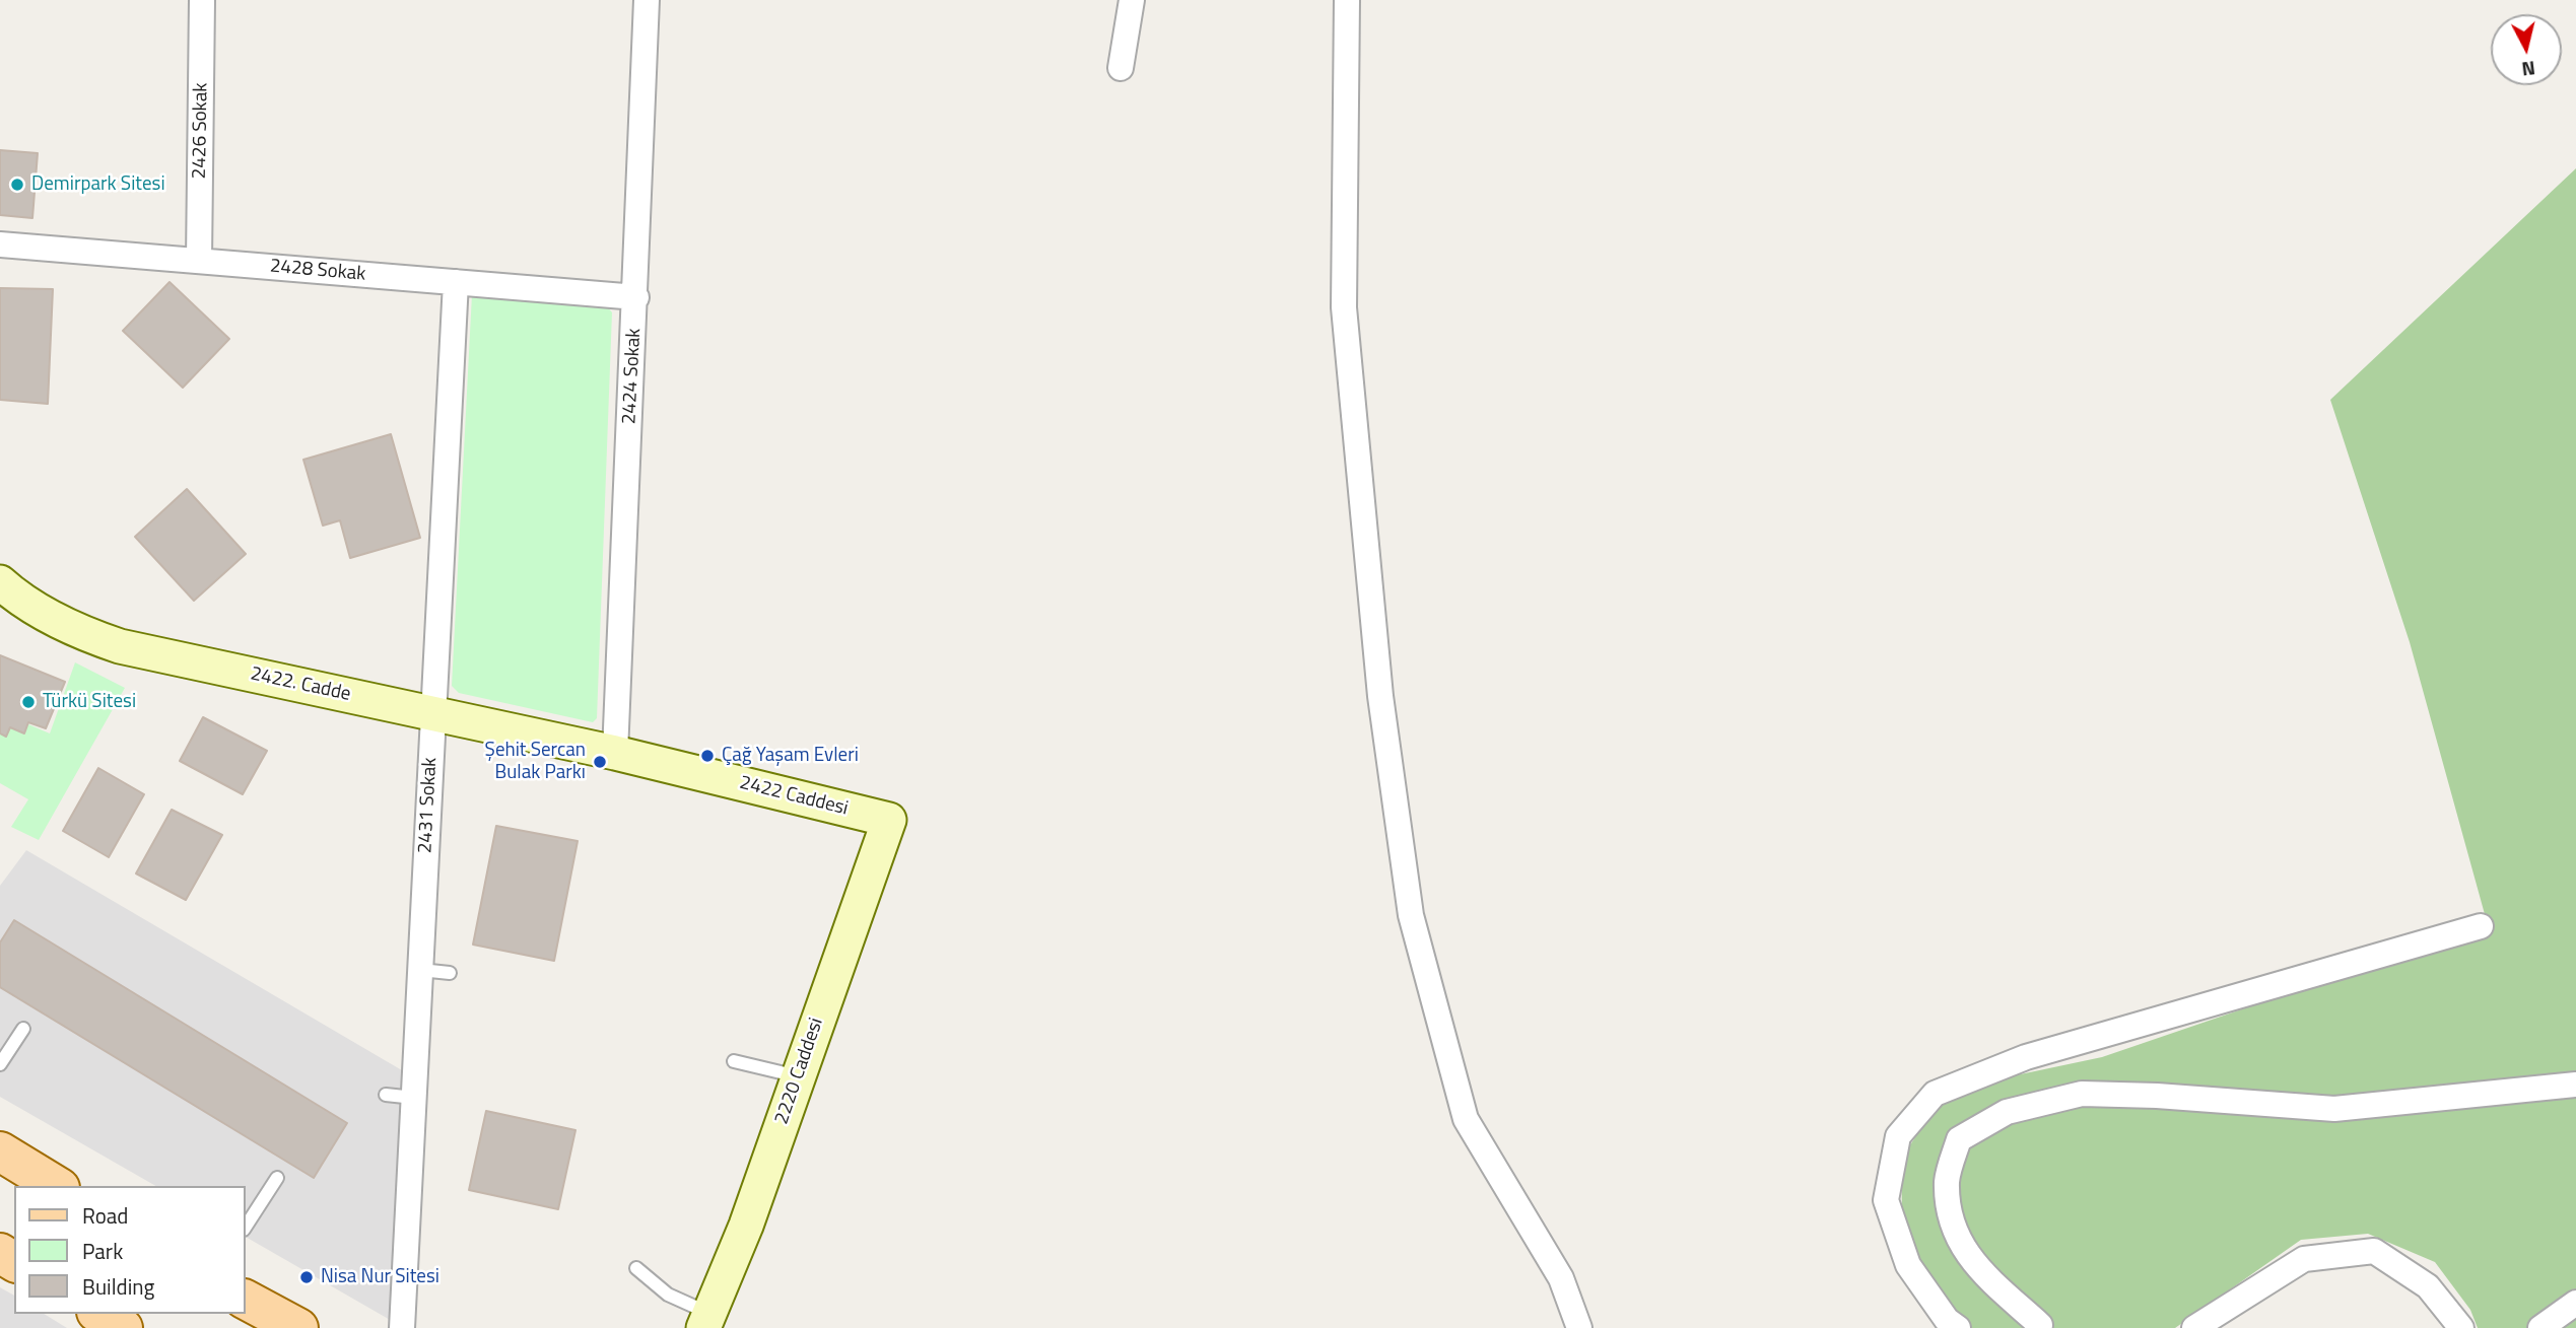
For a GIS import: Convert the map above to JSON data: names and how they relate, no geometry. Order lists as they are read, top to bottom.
{
  "streets": {
    "street": [
      "2426 Sokak",
      "2428 Sokak",
      "2424 Sokak",
      "2422. Cadde",
      "2422 Caddesi",
      "2431 Sokak",
      "2220 Caddesi"
    ]
  },
  "crossings": [
    ["2426 Sokak", "2428 Sokak"],
    ["2428 Sokak", "2424 Sokak"],
    ["2428 Sokak", "2431 Sokak"],
    ["2424 Sokak", "2422. Cadde"],
    ["2424 Sokak", "2422 Caddesi"],
    ["2422. Cadde", "2422 Caddesi"],
    ["2422. Cadde", "2431 Sokak"],
    ["2422 Caddesi", "2220 Caddesi"]
  ],
  "places": [
    "Demirpark Sitesi",
    "Türkü Sitesi",
    "Çağ Yaşam Evleri",
    "Şehit Sercan Bulak Parkı",
    "Nisa Nur Sitesi"
  ],
  "legend": ["Road", "Park", "Building"],
  "north": "bottom"
}
